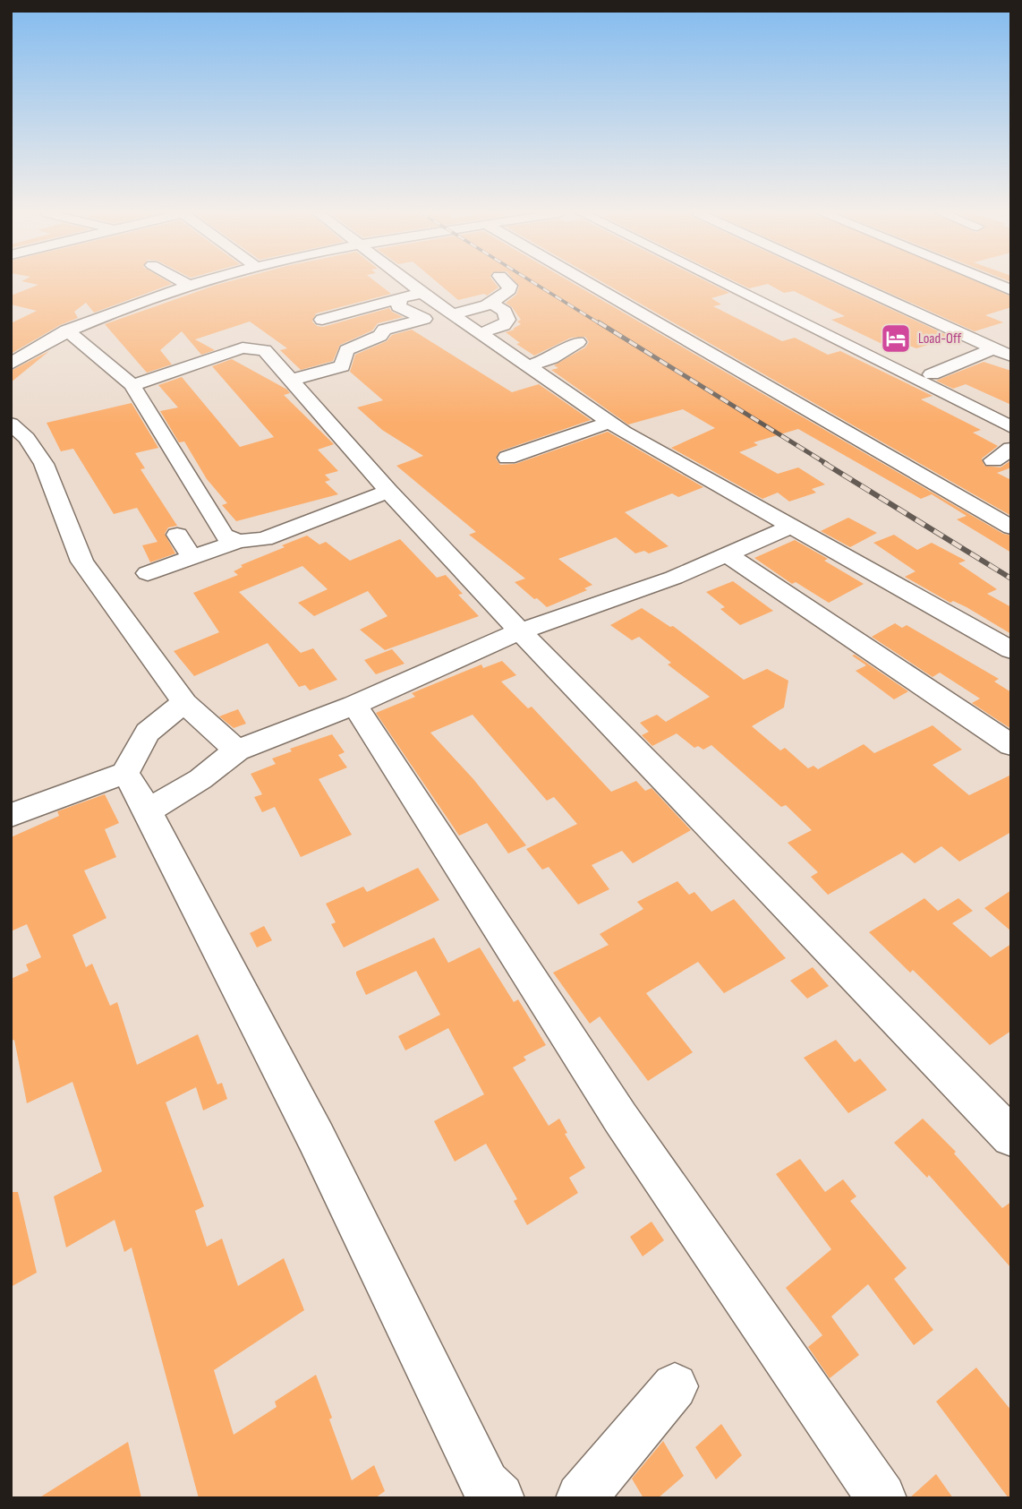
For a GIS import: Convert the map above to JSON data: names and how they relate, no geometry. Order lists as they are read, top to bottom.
{
  "places": {
    "hotel": ["Load-Off"]
  }
}
